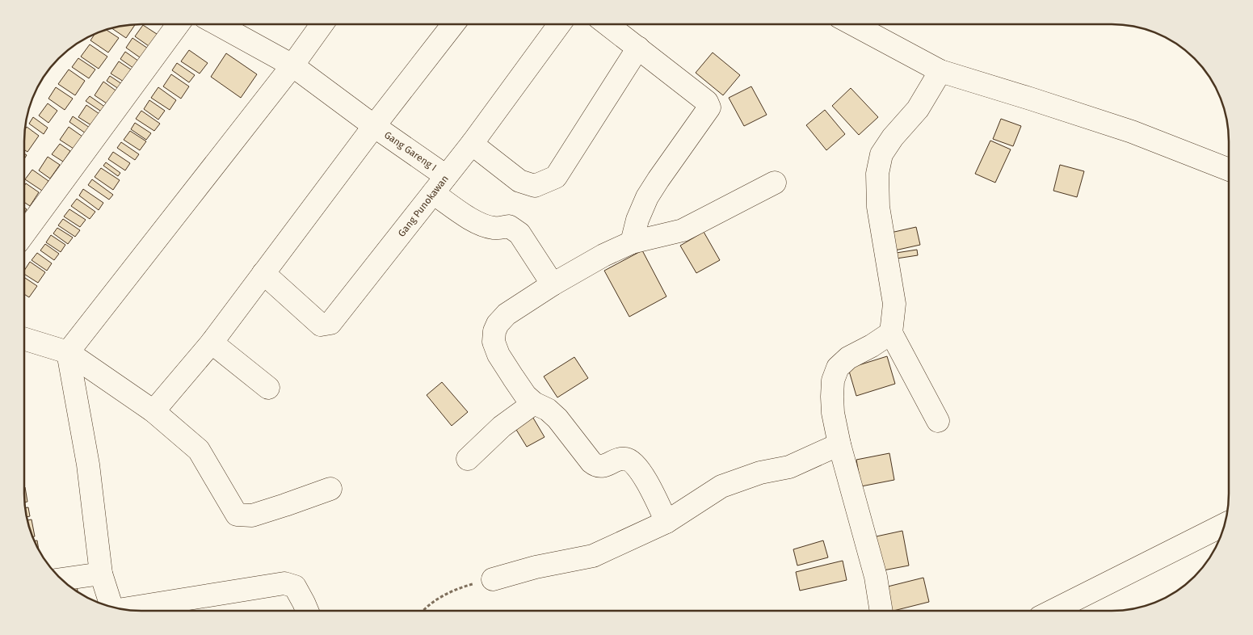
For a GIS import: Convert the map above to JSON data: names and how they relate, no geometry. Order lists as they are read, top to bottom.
{
  "streets": {
    "street": ["Gang Gareng I", "Gang Punokawan"]
  },
  "crossings": [
    ["Gang Gareng I", "Gang Punokawan"]
  ]
}
